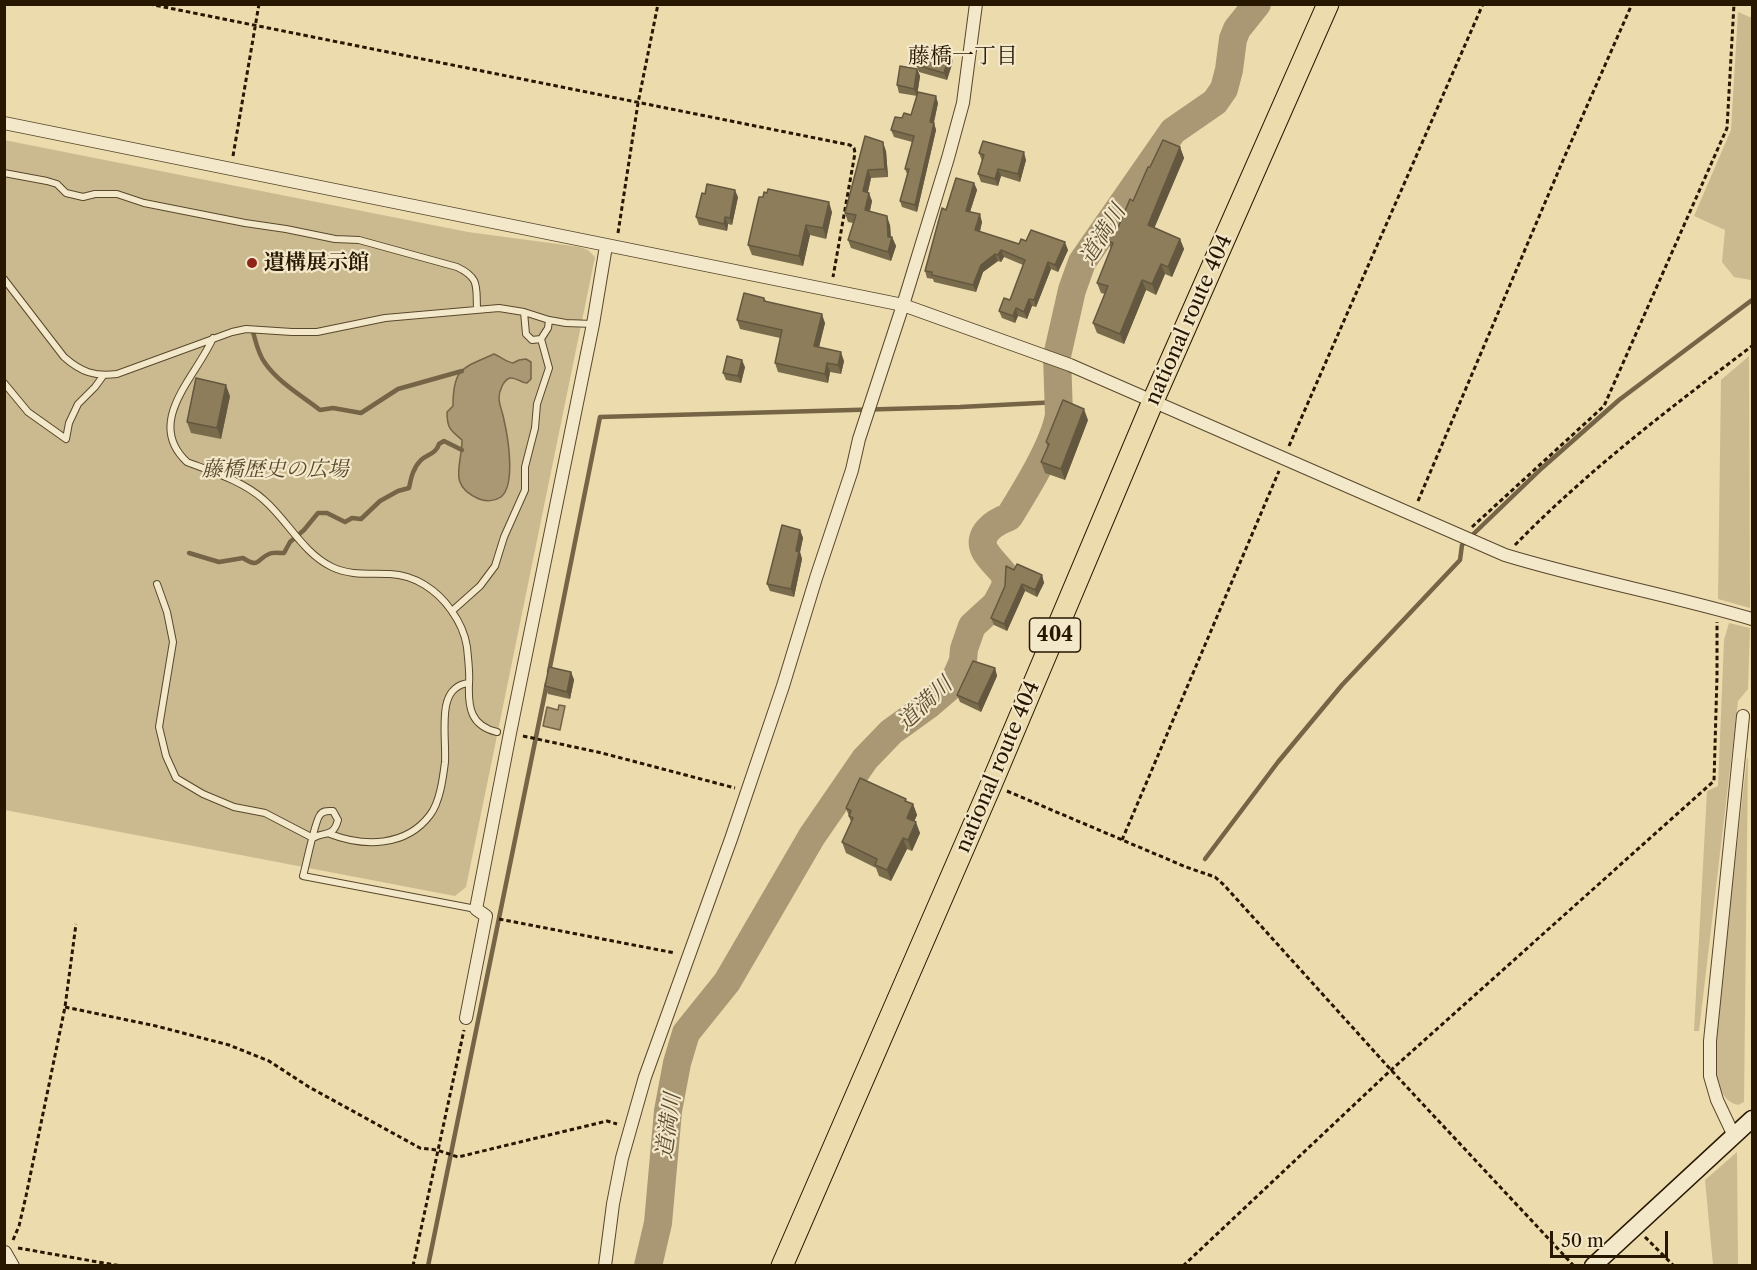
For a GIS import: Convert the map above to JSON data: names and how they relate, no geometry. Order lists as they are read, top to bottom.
{
  "streets": {
    "highway": ["national route 404", "404"]
  },
  "districts": ["藤橋一丁目"],
  "water": ["道満川"],
  "parks": ["藤橋歴史の広場"],
  "places": ["遺構展示館"],
  "scale_bar": "50 m"
}
